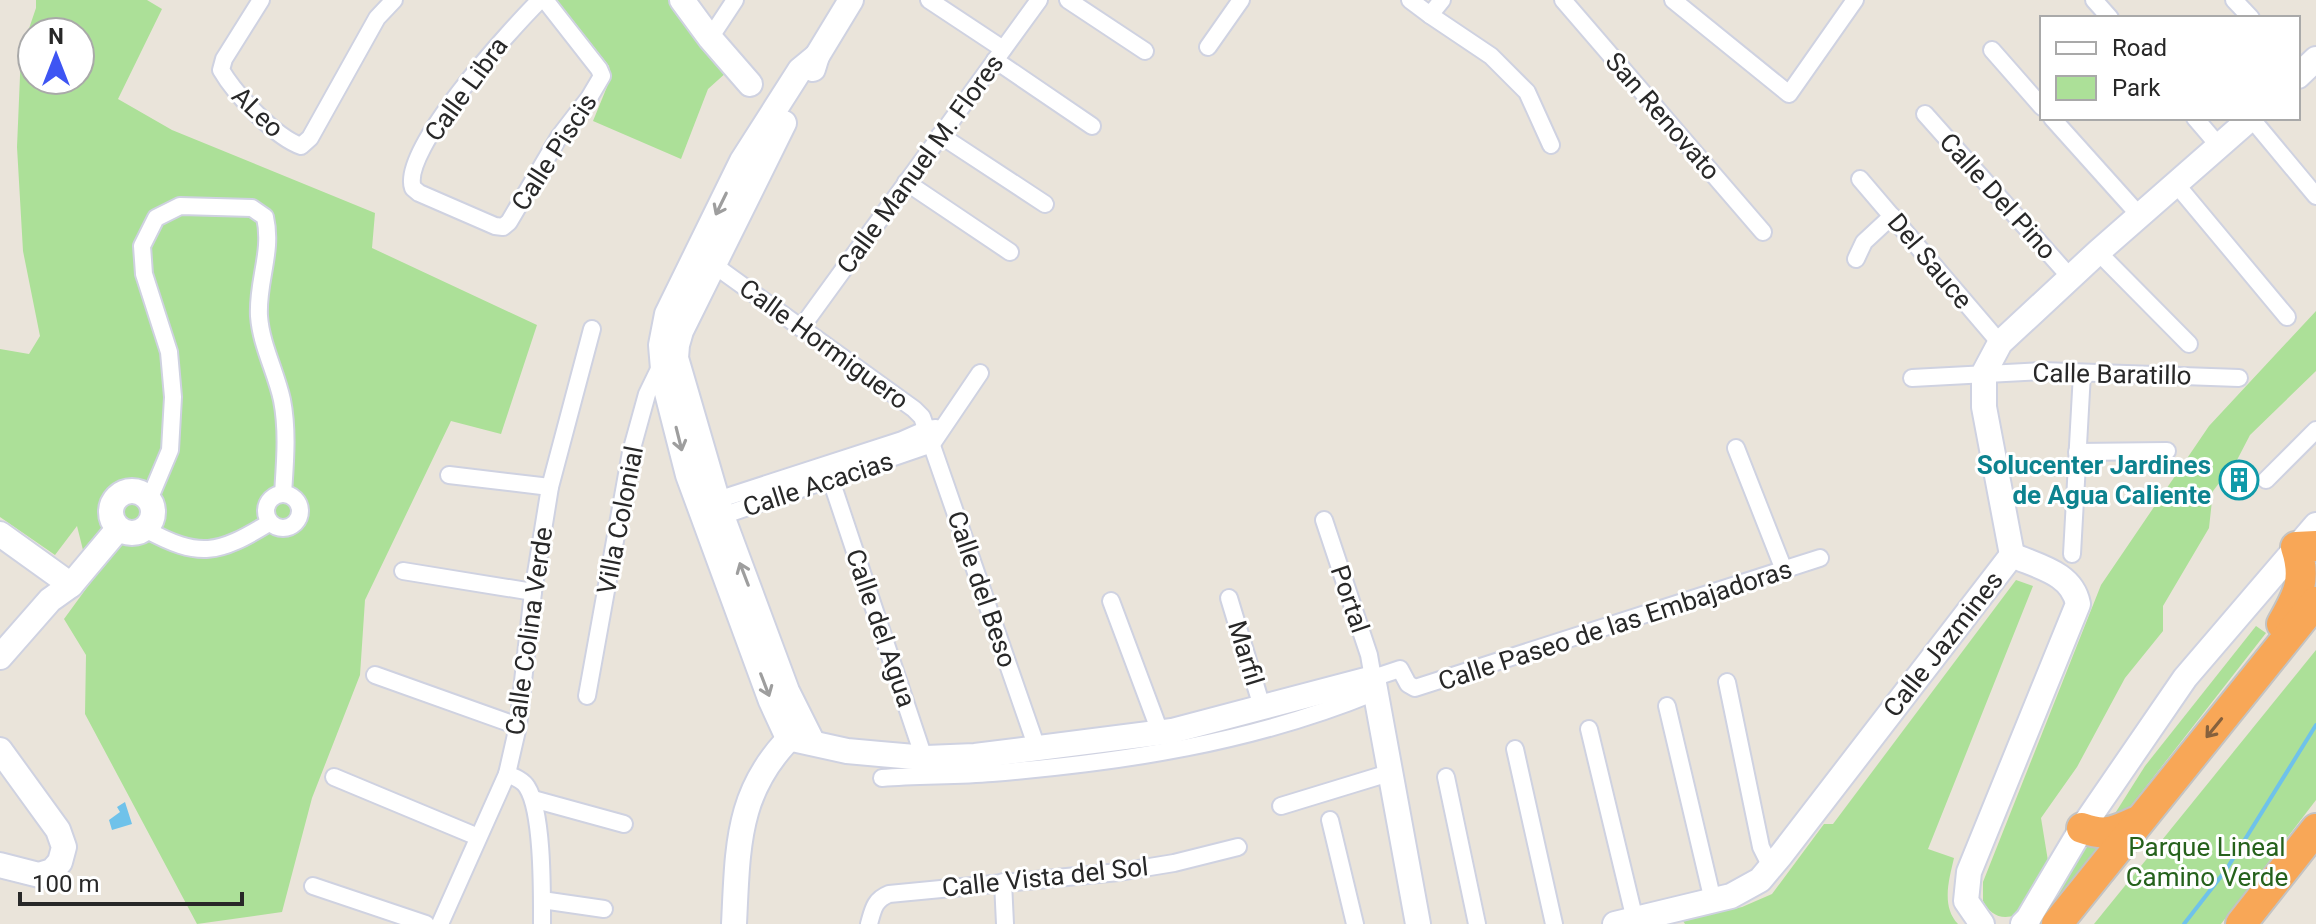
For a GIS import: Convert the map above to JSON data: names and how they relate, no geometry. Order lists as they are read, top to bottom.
{
  "streets": {
    "street": [
      "Calle Libra",
      "ALeo",
      "San Renovato",
      "Calle Piscis",
      "Calle Manuel M. Flores",
      "Calle Del Pino",
      "Del Sauce",
      "Calle Hormiguero",
      "Calle Baratillo",
      "Calle Acacias",
      "Villa Colonial",
      "Calle del Beso",
      "Portal",
      "Calle Paseo de las Embajadoras",
      "Calle del Agua",
      "Calle Colina Verde",
      "Calle Jazmines",
      "Marfil",
      "Calle Vista del Sol"
    ]
  },
  "crossings": [
    ["Calle Libra", "Calle Piscis"],
    ["Calle Manuel M. Flores", "Calle Hormiguero"],
    ["Calle Hormiguero", "Calle Acacias"],
    ["Calle Hormiguero", "Calle del Beso"],
    ["Calle Acacias", "Calle del Beso"],
    ["Calle Acacias", "Calle del Agua"],
    ["Calle del Beso", "Calle Paseo de las Embajadoras"],
    ["Portal", "Calle Paseo de las Embajadoras"],
    ["Calle Paseo de las Embajadoras", "Calle del Agua"],
    ["Calle Paseo de las Embajadoras", "Marfil"]
  ],
  "parks": ["Parque Lineal Camino Verde"],
  "places": {
    "building": ["Solucenter Jardines de Agua Caliente"]
  },
  "legend": ["Road", "Park"],
  "scale_bar": "100 m",
  "north": "top"
}
